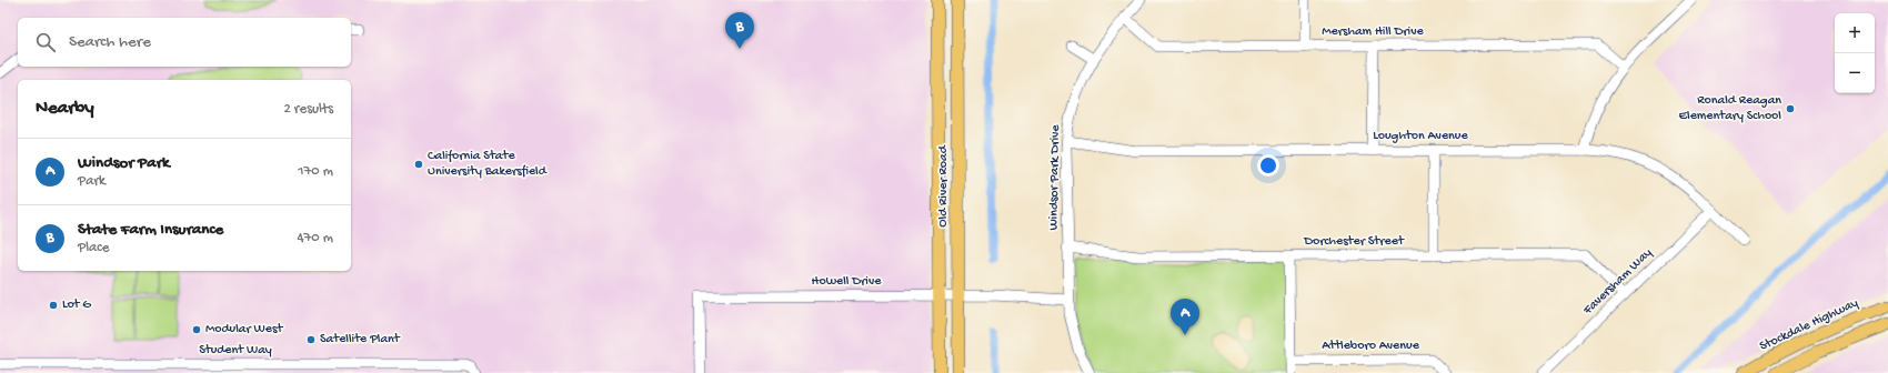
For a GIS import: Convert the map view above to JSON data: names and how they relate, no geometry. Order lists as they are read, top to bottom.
{
  "streets": {
    "main road": ["Old River Road", "Stockdale Highway"],
    "street": [
      "Mersham Hill Drive",
      "Loughton Avenue",
      "Windsor Park Drive",
      "Dorchester Street",
      "Howell Drive",
      "Faversham Way",
      "Attleboro Avenue",
      "Student Way"
    ]
  },
  "crossings": [
    ["Mersham Hill Drive", "Windsor Park Drive"],
    ["Loughton Avenue", "Windsor Park Drive"],
    ["Loughton Avenue", "Faversham Way"],
    ["Windsor Park Drive", "Dorchester Street"],
    ["Windsor Park Drive", "Howell Drive"],
    ["Old River Road", "Howell Drive"],
    ["Dorchester Street", "Faversham Way"]
  ],
  "places": [
    "Ronald Reagan Elementary School",
    "California State University Bakersfield",
    "Lot G",
    "Modular West",
    "Satellite Plant"
  ],
  "page": {
    "pins": ["B", "A"],
    "map_buttons": ["+", "−"],
    "search": "Search here",
    "heading": ["Nearby", "2 results"],
    "list": [
      {
        "mark": "A",
        "name": "Windsor Park",
        "note": "Park",
        "value": "170 m"
      },
      {
        "mark": "B",
        "name": "State Farm Insurance",
        "note": "Place",
        "value": "470 m"
      }
    ]
  }
}
